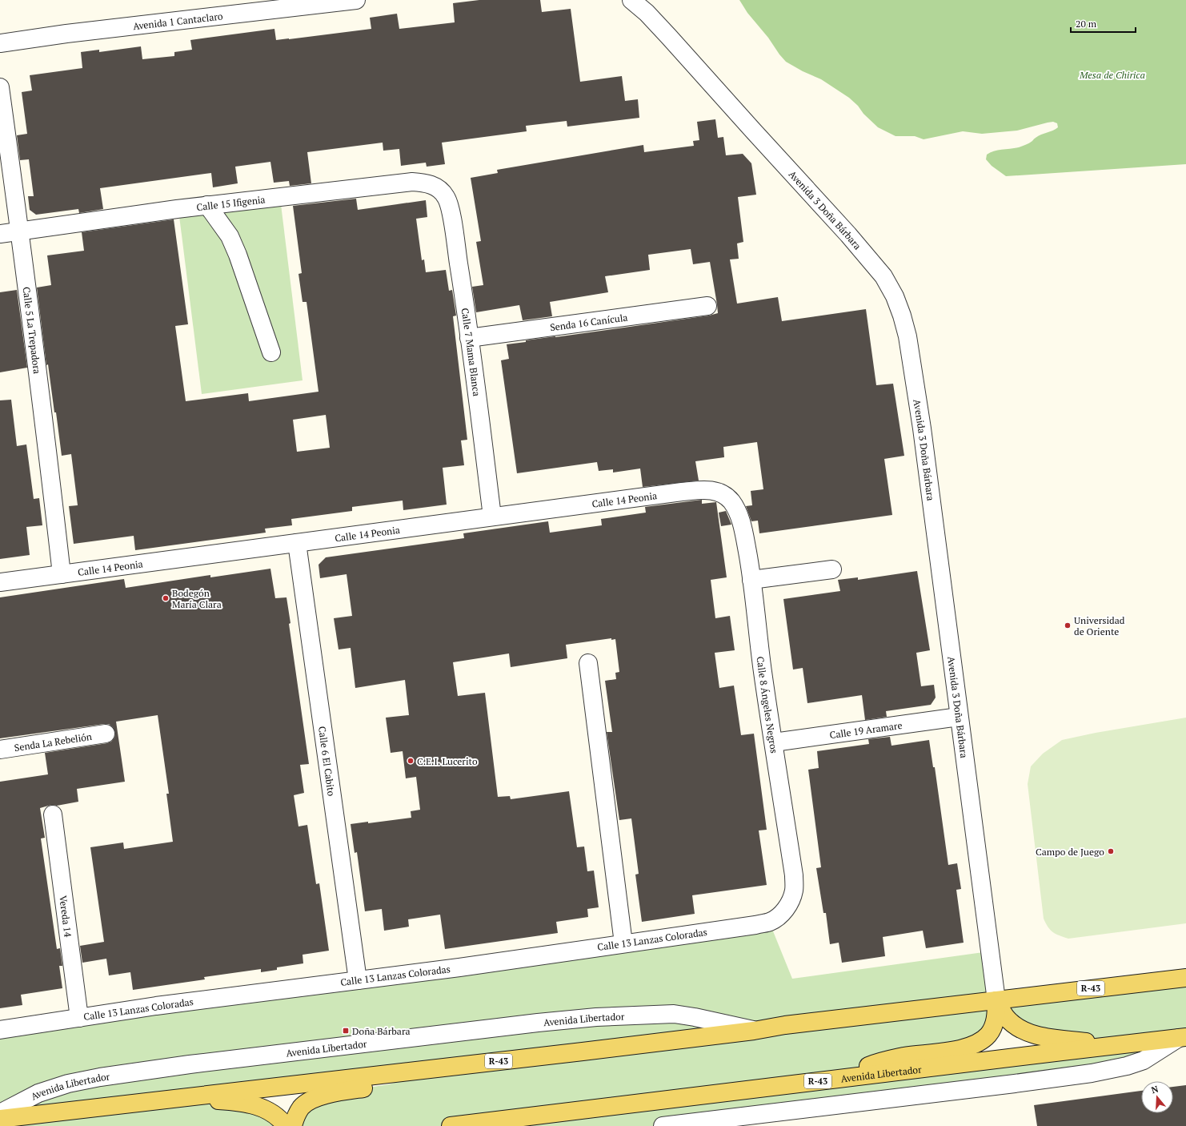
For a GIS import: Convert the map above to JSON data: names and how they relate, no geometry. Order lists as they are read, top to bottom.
{
  "streets": {
    "main road": ["R-43", "Avenida Libertador"],
    "street": [
      "Avenida 1 Cantaclaro",
      "Calle 15 Ifigenia",
      "Avenida 3 Doña Bárbara",
      "Senda 16 Canícula",
      "Calle 5 La Trepadora",
      "Calle 7 Mama Blanca",
      "Calle 14 Peonia",
      "Calle 8 Ángeles Negros",
      "Calle 19 Aramare",
      "Senda La Rebelión",
      "Calle 6 El Cabito",
      "Vereda 14",
      "Calle 13 Lanzas Coloradas"
    ]
  },
  "crossings": [
    ["Calle 15 Ifigenia", "Calle 5 La Trepadora"],
    ["Calle 15 Ifigenia", "Calle 7 Mama Blanca"],
    ["Avenida 3 Doña Bárbara", "Calle 19 Aramare"],
    ["Avenida 3 Doña Bárbara", "Avenida Libertador"],
    ["Senda 16 Canícula", "Calle 7 Mama Blanca"],
    ["Calle 5 La Trepadora", "Calle 14 Peonia"],
    ["Calle 7 Mama Blanca", "Calle 14 Peonia"],
    ["Calle 14 Peonia", "Calle 8 Ángeles Negros"],
    ["Calle 14 Peonia", "Calle 6 El Cabito"],
    ["Calle 8 Ángeles Negros", "Calle 19 Aramare"],
    ["Calle 8 Ángeles Negros", "Calle 13 Lanzas Coloradas"],
    ["Calle 6 El Cabito", "Calle 13 Lanzas Coloradas"],
    ["Vereda 14", "Calle 13 Lanzas Coloradas"]
  ],
  "parks": ["Mesa de Chirica"],
  "places": {
    "other": [
      "Bodegón María Clara",
      "Universidad de Oriente",
      "C.E.I. Lucerito",
      "Campo de Juego"
    ],
    "transit": ["Doña Bárbara"]
  },
  "scale_bar": "20 m",
  "north": "top"
}
